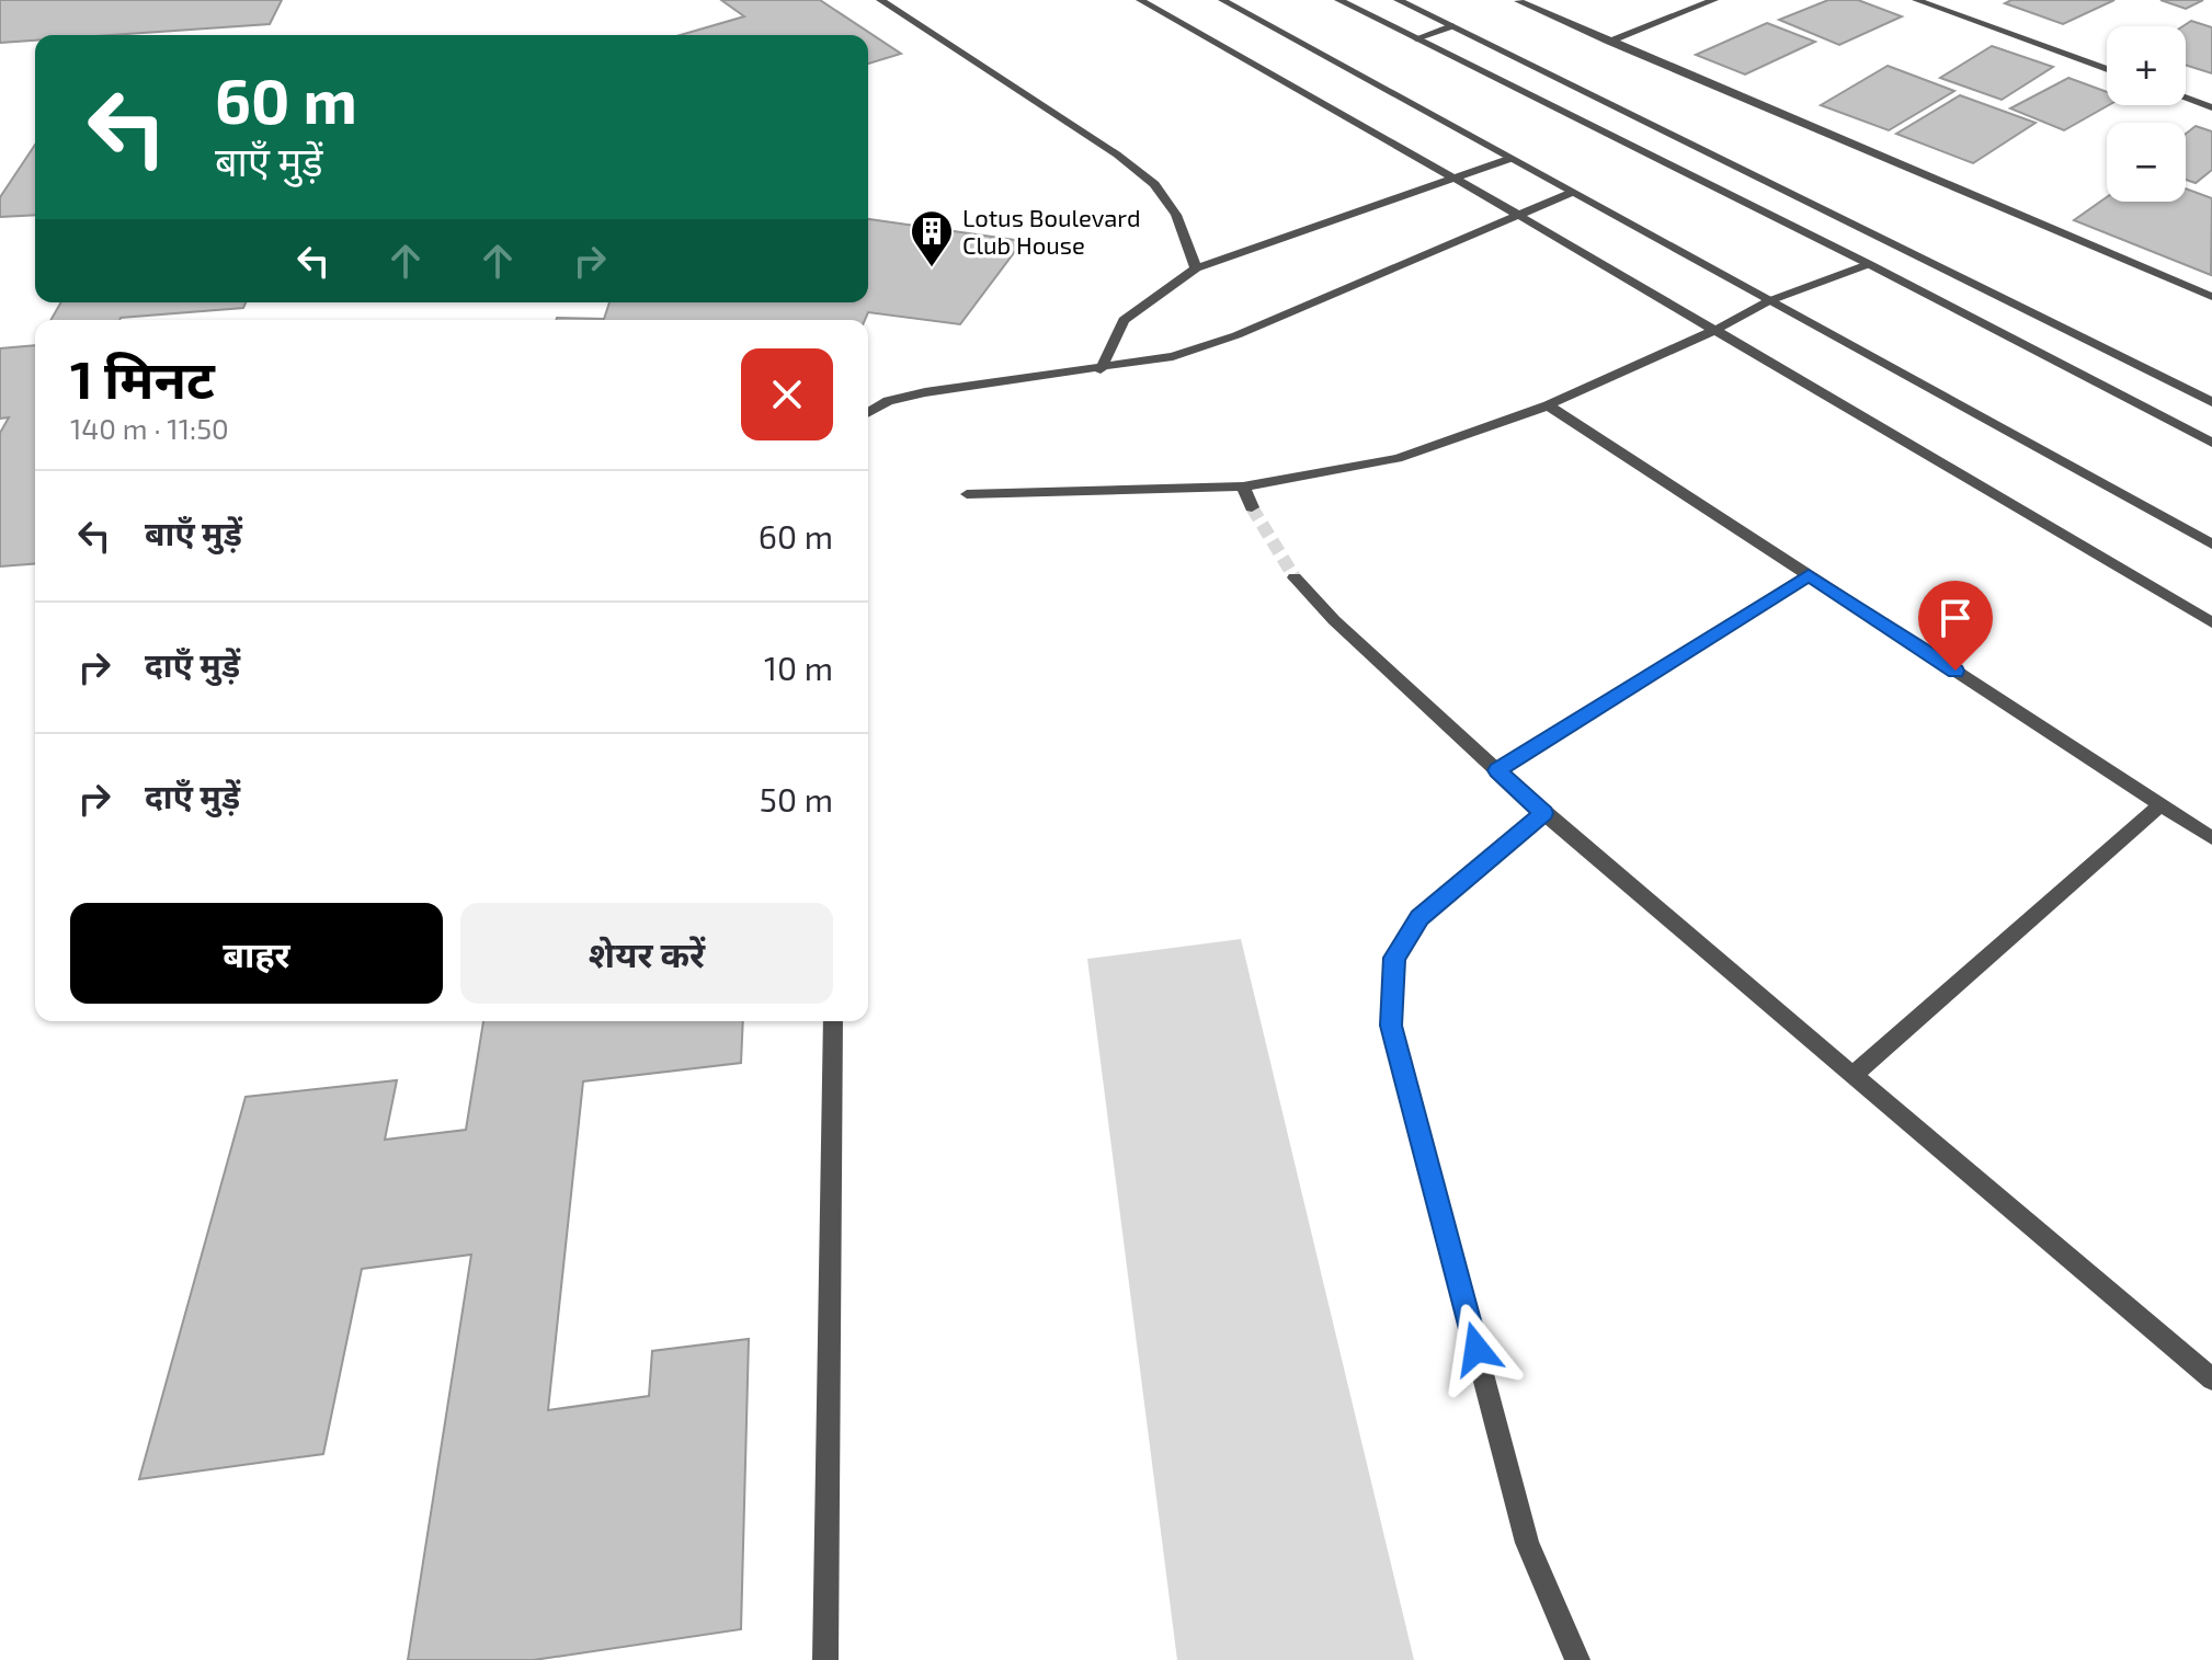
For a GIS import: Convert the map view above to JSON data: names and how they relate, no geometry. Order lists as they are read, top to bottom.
{
  "places": {
    "building": ["Lotus Boulevard Club House"]
  },
  "page": {
    "map_buttons": ["+", "−"],
    "turn": ["60 m", "बाएँ मुड़ें"],
    "heading": ["1 मिनट", "140 m · 11:50"],
    "list": [
      {
        "name": "बाएँ मुड़ें",
        "value": "60 m"
      },
      {
        "name": "दाएँ मुड़ें",
        "value": "10 m"
      },
      {
        "name": "दाएँ मुड़ें",
        "value": "50 m"
      }
    ],
    "buttons": ["बाहर", "शेयर करें"]
  }
}
